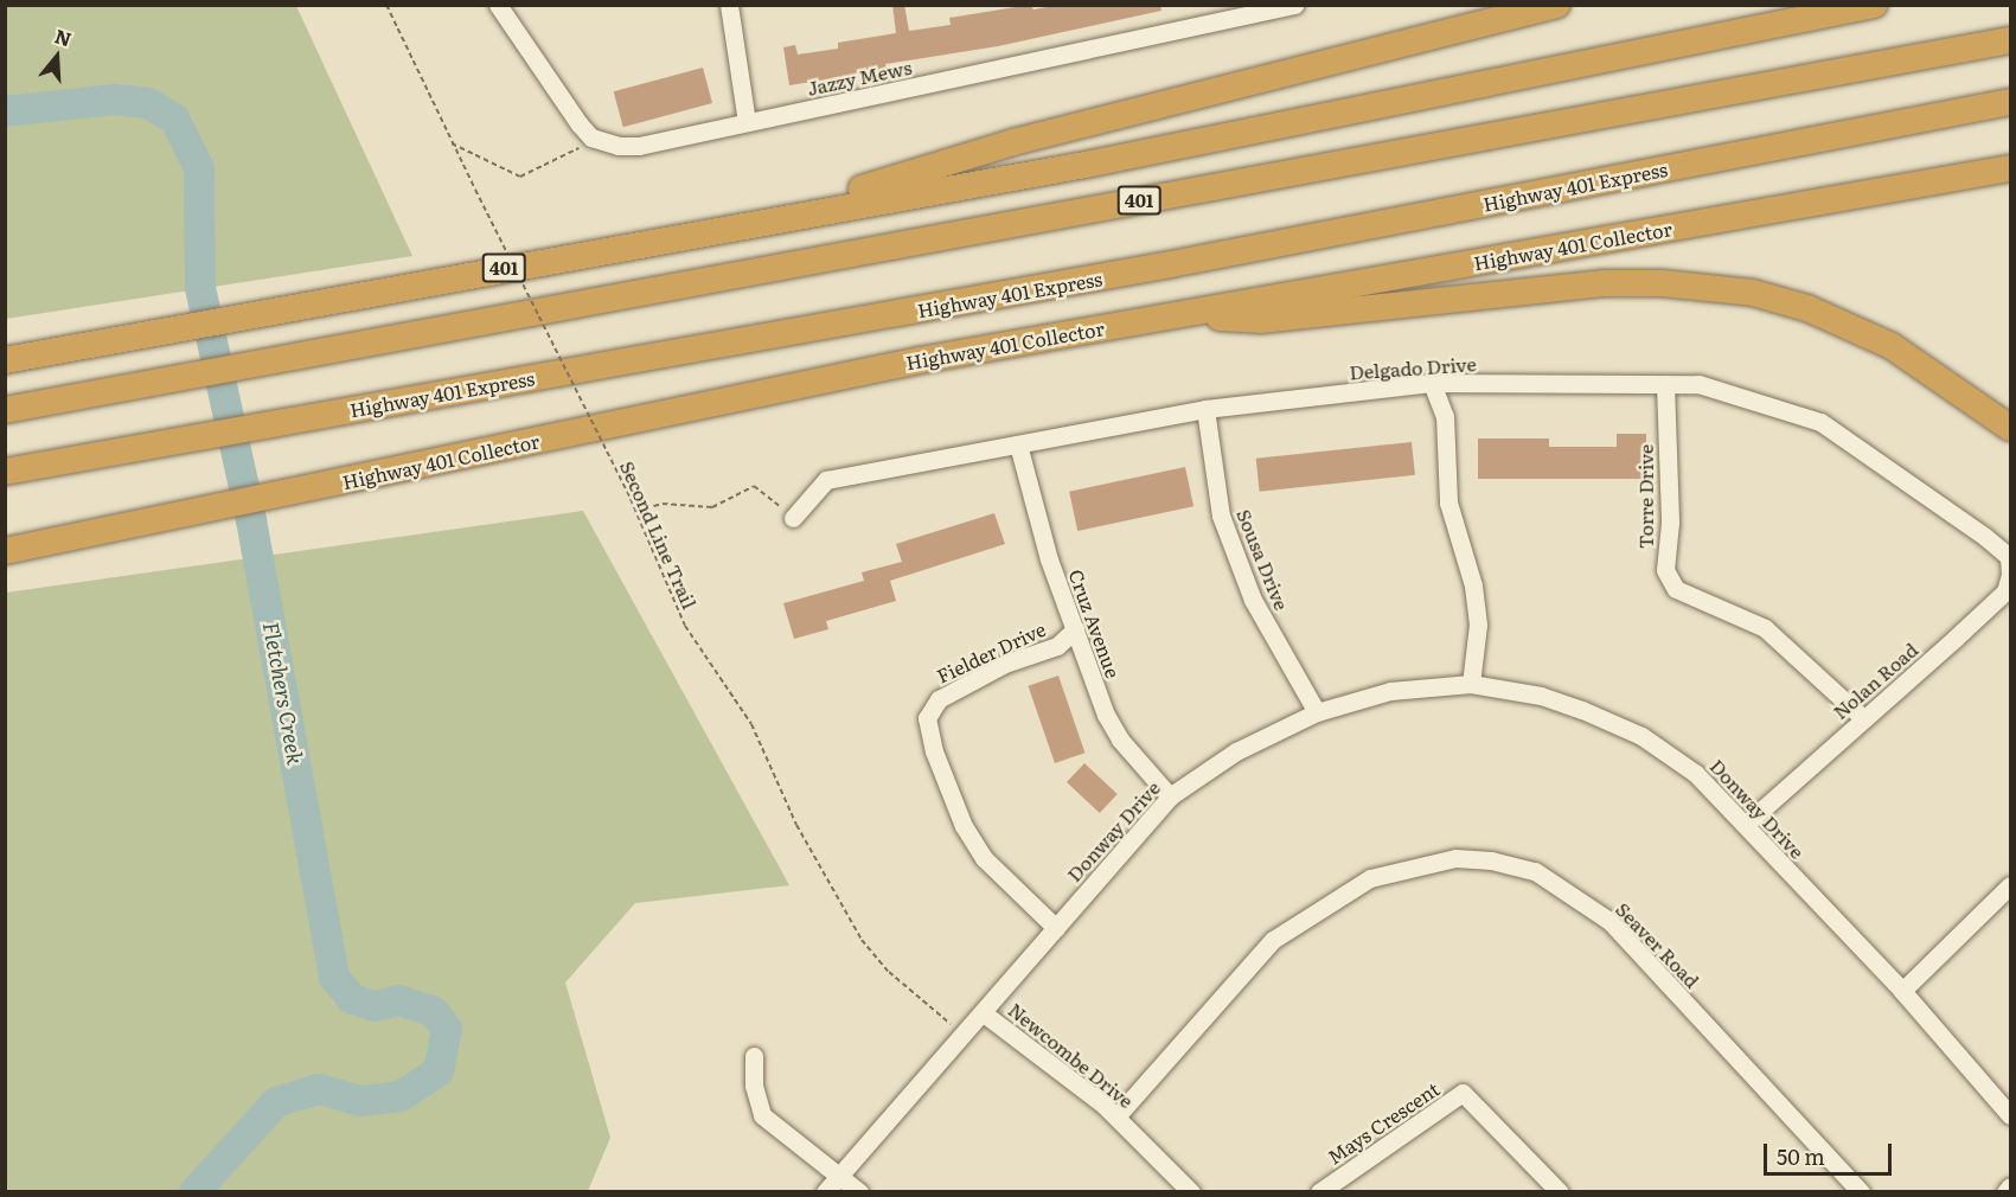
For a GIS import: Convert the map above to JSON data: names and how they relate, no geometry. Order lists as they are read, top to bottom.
{
  "streets": {
    "highway": ["Highway 401 Express", "401", "Highway 401 Collector"],
    "street": [
      "Jazzy Mews",
      "Delgado Drive",
      "Torre Drive",
      "Sousa Drive",
      "Cruz Avenue",
      "Fielder Drive",
      "Nolan Road",
      "Donway Drive",
      "Seaver Road",
      "Newcombe Drive",
      "Mays Crescent"
    ],
    "path": ["Second Line Trail"]
  },
  "crossings": [
    ["Delgado Drive", "Torre Drive"],
    ["Delgado Drive", "Sousa Drive"],
    ["Delgado Drive", "Cruz Avenue"],
    ["Delgado Drive", "Nolan Road"],
    ["Torre Drive", "Nolan Road"],
    ["Second Line Trail", "Donway Drive"],
    ["Sousa Drive", "Donway Drive"],
    ["Cruz Avenue", "Fielder Drive"],
    ["Cruz Avenue", "Donway Drive"],
    ["Fielder Drive", "Donway Drive"],
    ["Nolan Road", "Donway Drive"],
    ["Donway Drive", "Newcombe Drive"],
    ["Seaver Road", "Newcombe Drive"]
  ],
  "water": ["Fletchers Creek"],
  "scale_bar": "50 m",
  "north": "top"
}
